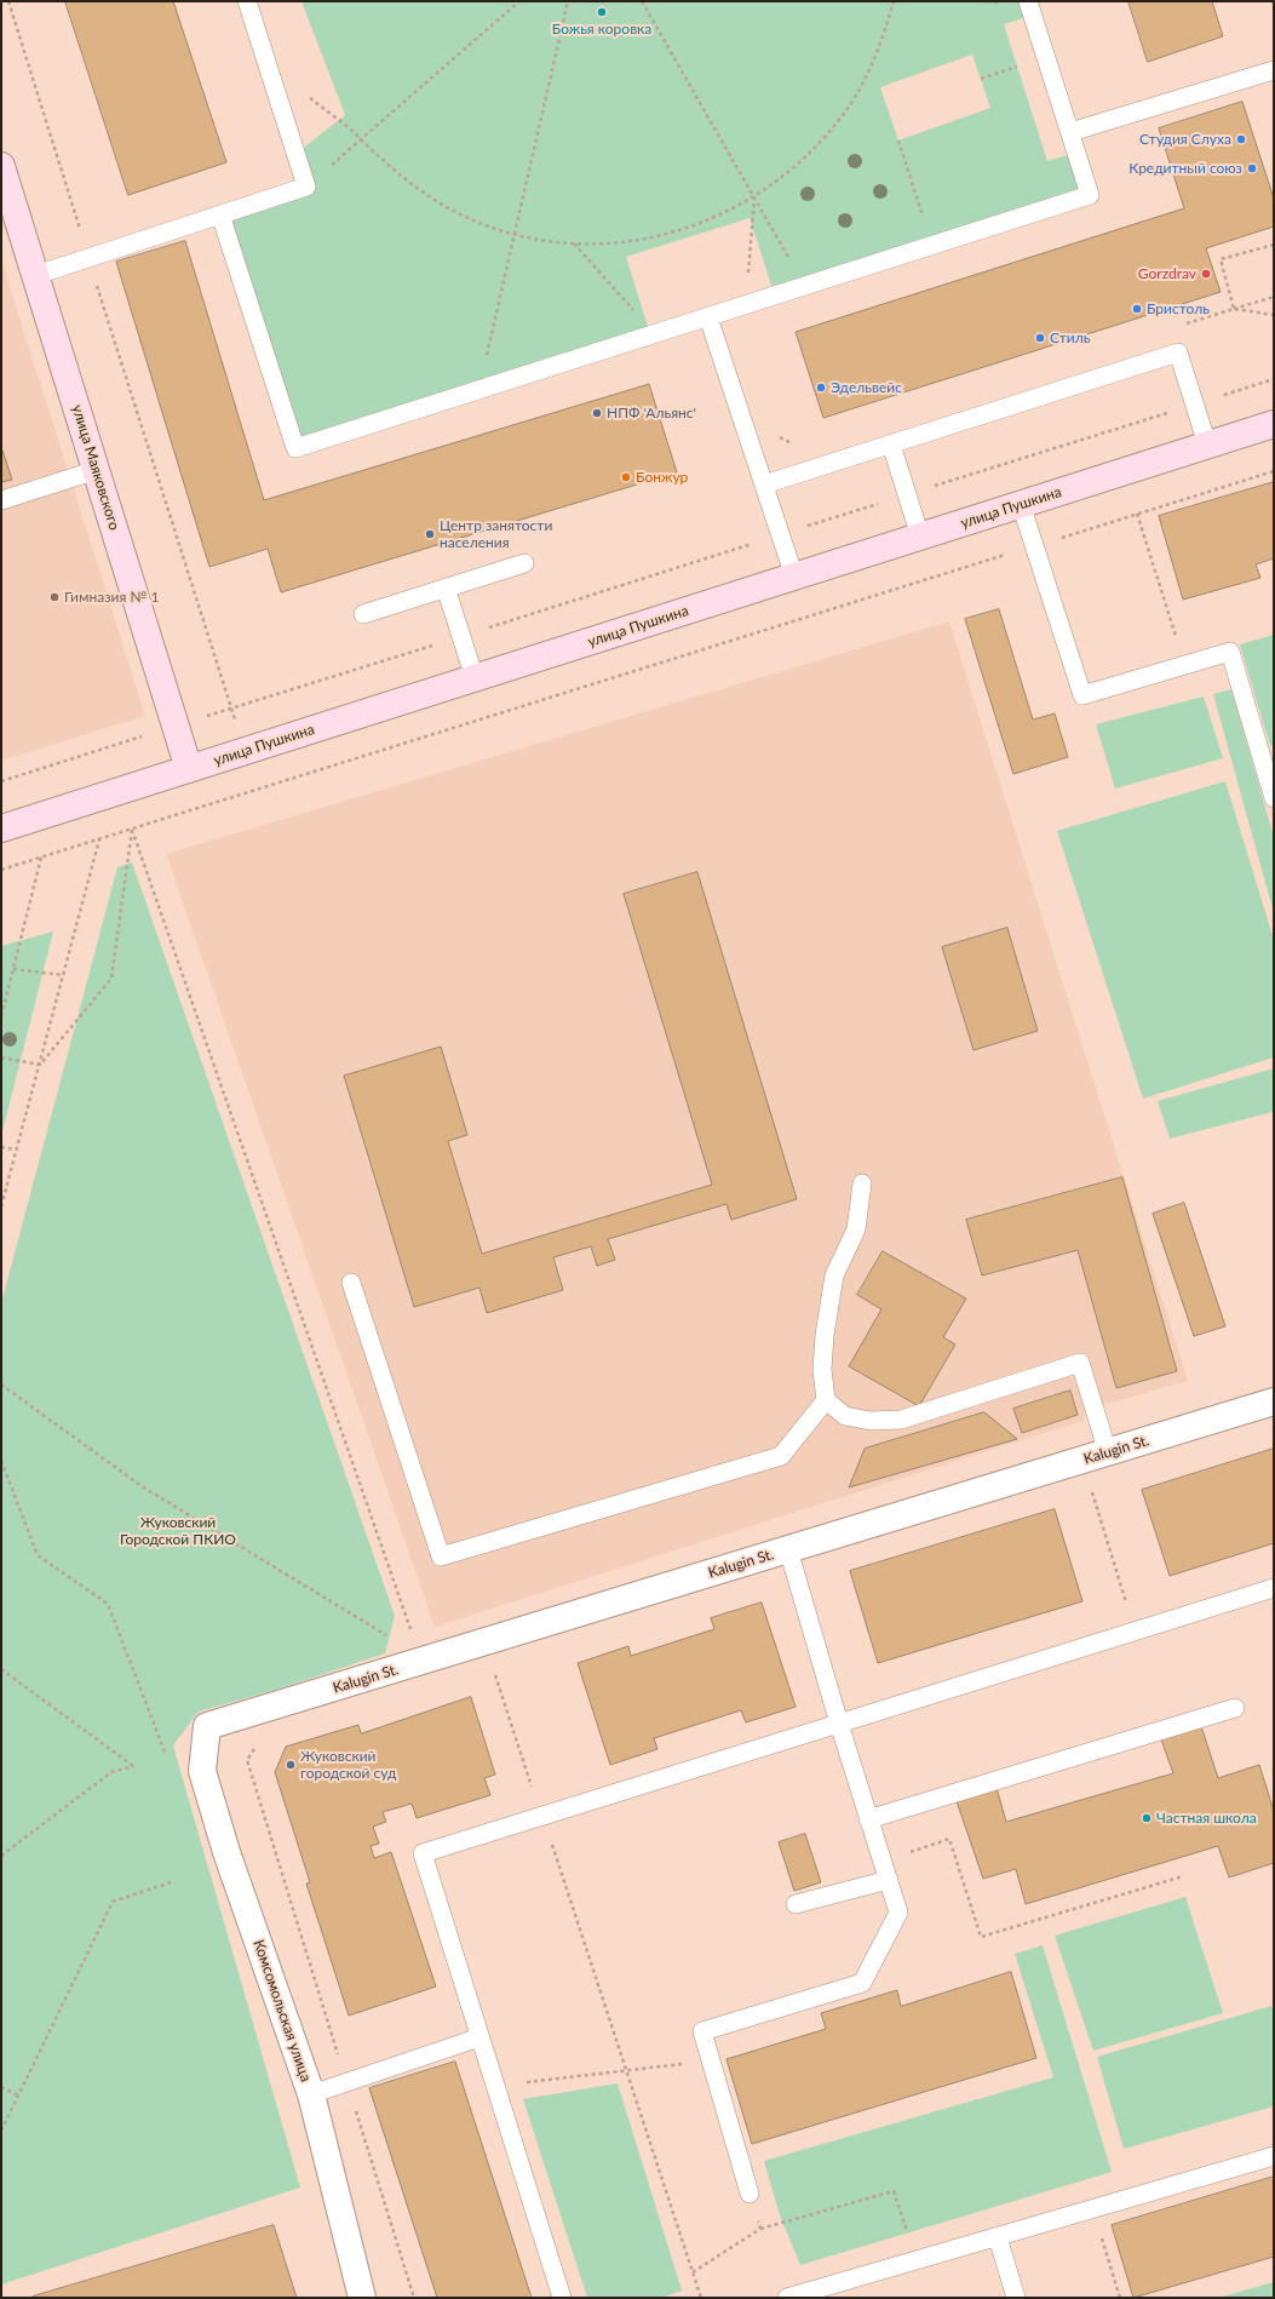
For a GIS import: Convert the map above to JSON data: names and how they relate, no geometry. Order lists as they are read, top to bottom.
{
  "streets": {
    "street": [
      "улица Маяковского",
      "улица Пушкина",
      "Kalugin St.",
      "Комсомольская улица"
    ]
  },
  "crossings": [
    ["улица Маяковского", "улица Пушкина"],
    ["Kalugin St.", "Комсомольская улица"]
  ],
  "parks": ["Жуковский Городской ПКИО"],
  "places": [
    "Божья коровка",
    "Студия Слуха",
    "Кредитный союз",
    "Gorzdrav",
    "Бристоль",
    "Стиль",
    "Эдельвейс",
    "НПФ 'Альянс'",
    "Бонжур",
    "Центр занятости населения",
    "Гимназия № 1",
    "Жуковский городской суд",
    "Частная школа"
  ]
}
